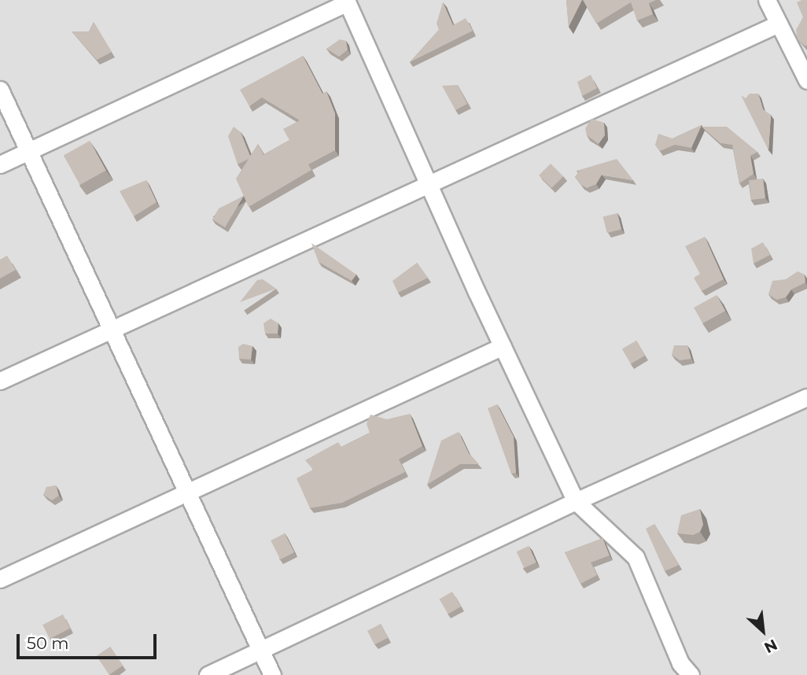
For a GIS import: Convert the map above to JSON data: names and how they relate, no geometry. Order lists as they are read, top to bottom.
{
  "scale_bar": "50 m",
  "north": "bottom right"
}
